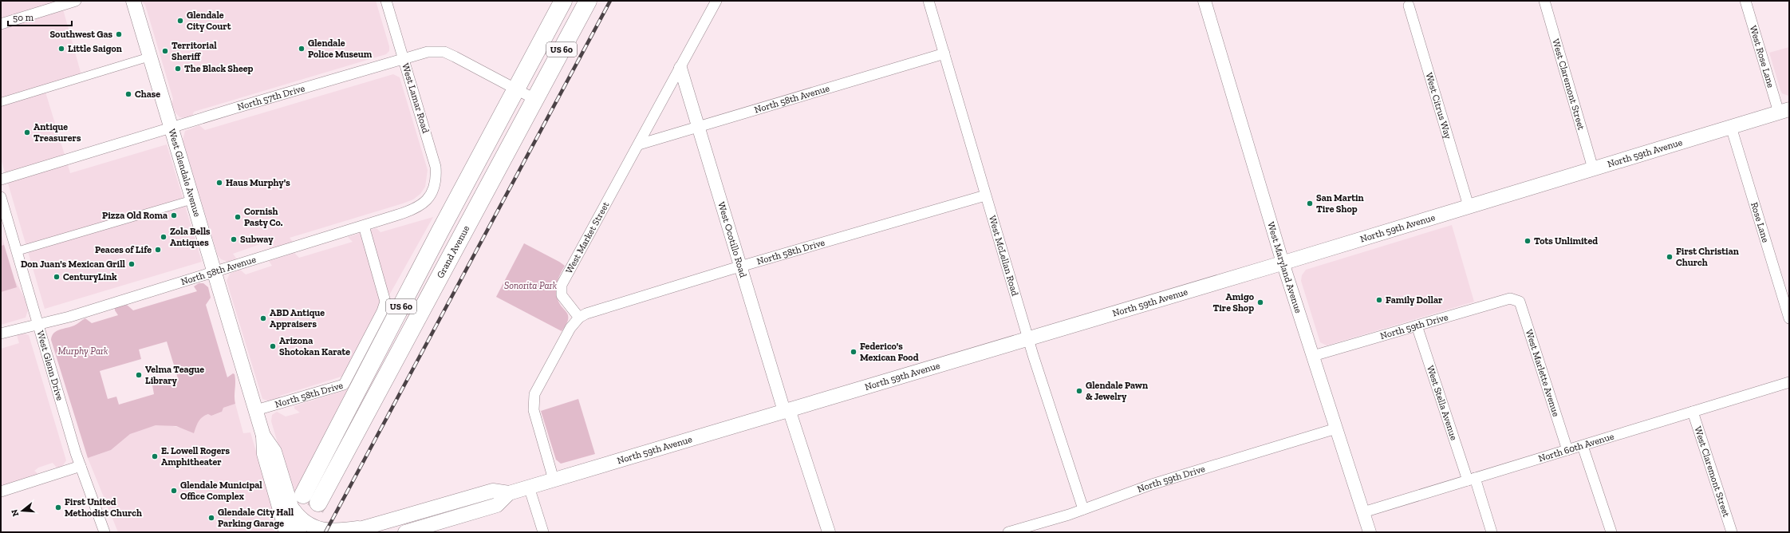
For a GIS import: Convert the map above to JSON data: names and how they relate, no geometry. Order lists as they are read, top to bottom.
{
  "streets": {
    "highway": ["US 60", "Grand Avenue"],
    "main road": ["North 59th Avenue", "West Glendale Avenue"],
    "street": [
      "West Rose Lane",
      "West Claremont Street",
      "North 57th Drive",
      "West Lamar Road",
      "North 58th Avenue",
      "West Citrus Way",
      "Rose Lane",
      "West Market Street",
      "West Ocotillo Road",
      "North 58th Drive",
      "West McLellan Road",
      "West Maryland Avenue",
      "North 59th Drive",
      "West Glenn Drive",
      "West Marlette Avenue",
      "West Stella Avenue",
      "North 60th Avenue"
    ]
  },
  "crossings": [
    ["US 60", "North 57th Drive"],
    ["US 60", "West Glendale Avenue"],
    ["West Rose Lane", "North 59th Avenue"],
    ["West Claremont Street", "North 59th Avenue"],
    ["West Claremont Street", "North 60th Avenue"],
    ["North 57th Drive", "West Lamar Road"],
    ["North 57th Drive", "West Glendale Avenue"],
    ["North 57th Drive", "Grand Avenue"],
    ["West Lamar Road", "North 58th Avenue"],
    ["North 58th Avenue", "West Glendale Avenue"],
    ["North 58th Avenue", "West Market Street"],
    ["North 58th Avenue", "West Ocotillo Road"],
    ["North 58th Avenue", "North 58th Drive"],
    ["North 58th Avenue", "West McLellan Road"],
    ["North 58th Avenue", "West Glenn Drive"],
    ["West Citrus Way", "North 59th Avenue"],
    ["North 59th Avenue", "Rose Lane"],
    ["North 59th Avenue", "West Ocotillo Road"],
    ["North 59th Avenue", "West McLellan Road"],
    ["North 59th Avenue", "West Maryland Avenue"],
    ["West Glendale Avenue", "North 58th Drive"],
    ["West Market Street", "West Ocotillo Road"],
    ["West Market Street", "North 58th Drive"],
    ["West Ocotillo Road", "North 58th Drive"],
    ["North 58th Drive", "West McLellan Road"],
    ["West McLellan Road", "North 59th Drive"],
    ["West Maryland Avenue", "North 59th Drive"],
    ["West Maryland Avenue", "North 60th Avenue"],
    ["North 59th Drive", "West Marlette Avenue"],
    ["North 59th Drive", "West Stella Avenue"],
    ["West Marlette Avenue", "North 60th Avenue"],
    ["West Stella Avenue", "North 60th Avenue"]
  ],
  "parks": ["Sonorita Park", "Murphy Park"],
  "places": [
    "Glendale City Court",
    "Southwest Gas",
    "Little Saigon",
    "Glendale Police Museum",
    "Territorial Sheriff",
    "The Black Sheep",
    "Chase",
    "Antique Treasurers",
    "Haus Murphy's",
    "San Martin Tire Shop",
    "Pizza Old Roma",
    "Cornish Pasty Co.",
    "Zola Bells Antiques",
    "Subway",
    "Tots Unlimited",
    "Peaces of Life",
    "First Christian Church",
    "Don Juan's Mexican Grill",
    "CenturyLink",
    "Family Dollar",
    "Amigo Tire Shop",
    "ABD Antique Appraisers",
    "Arizona Shotokan Karate",
    "Federico's Mexican Food",
    "Velma Teague Library",
    "Glendale Pawn & Jewelry",
    "E. Lowell Rogers Amphitheater",
    "Glendale Municipal Office Complex",
    "First United Methodist Church",
    "Glendale City Hall Parking Garage"
  ],
  "scale_bar": "50 m",
  "north": "left"
}
